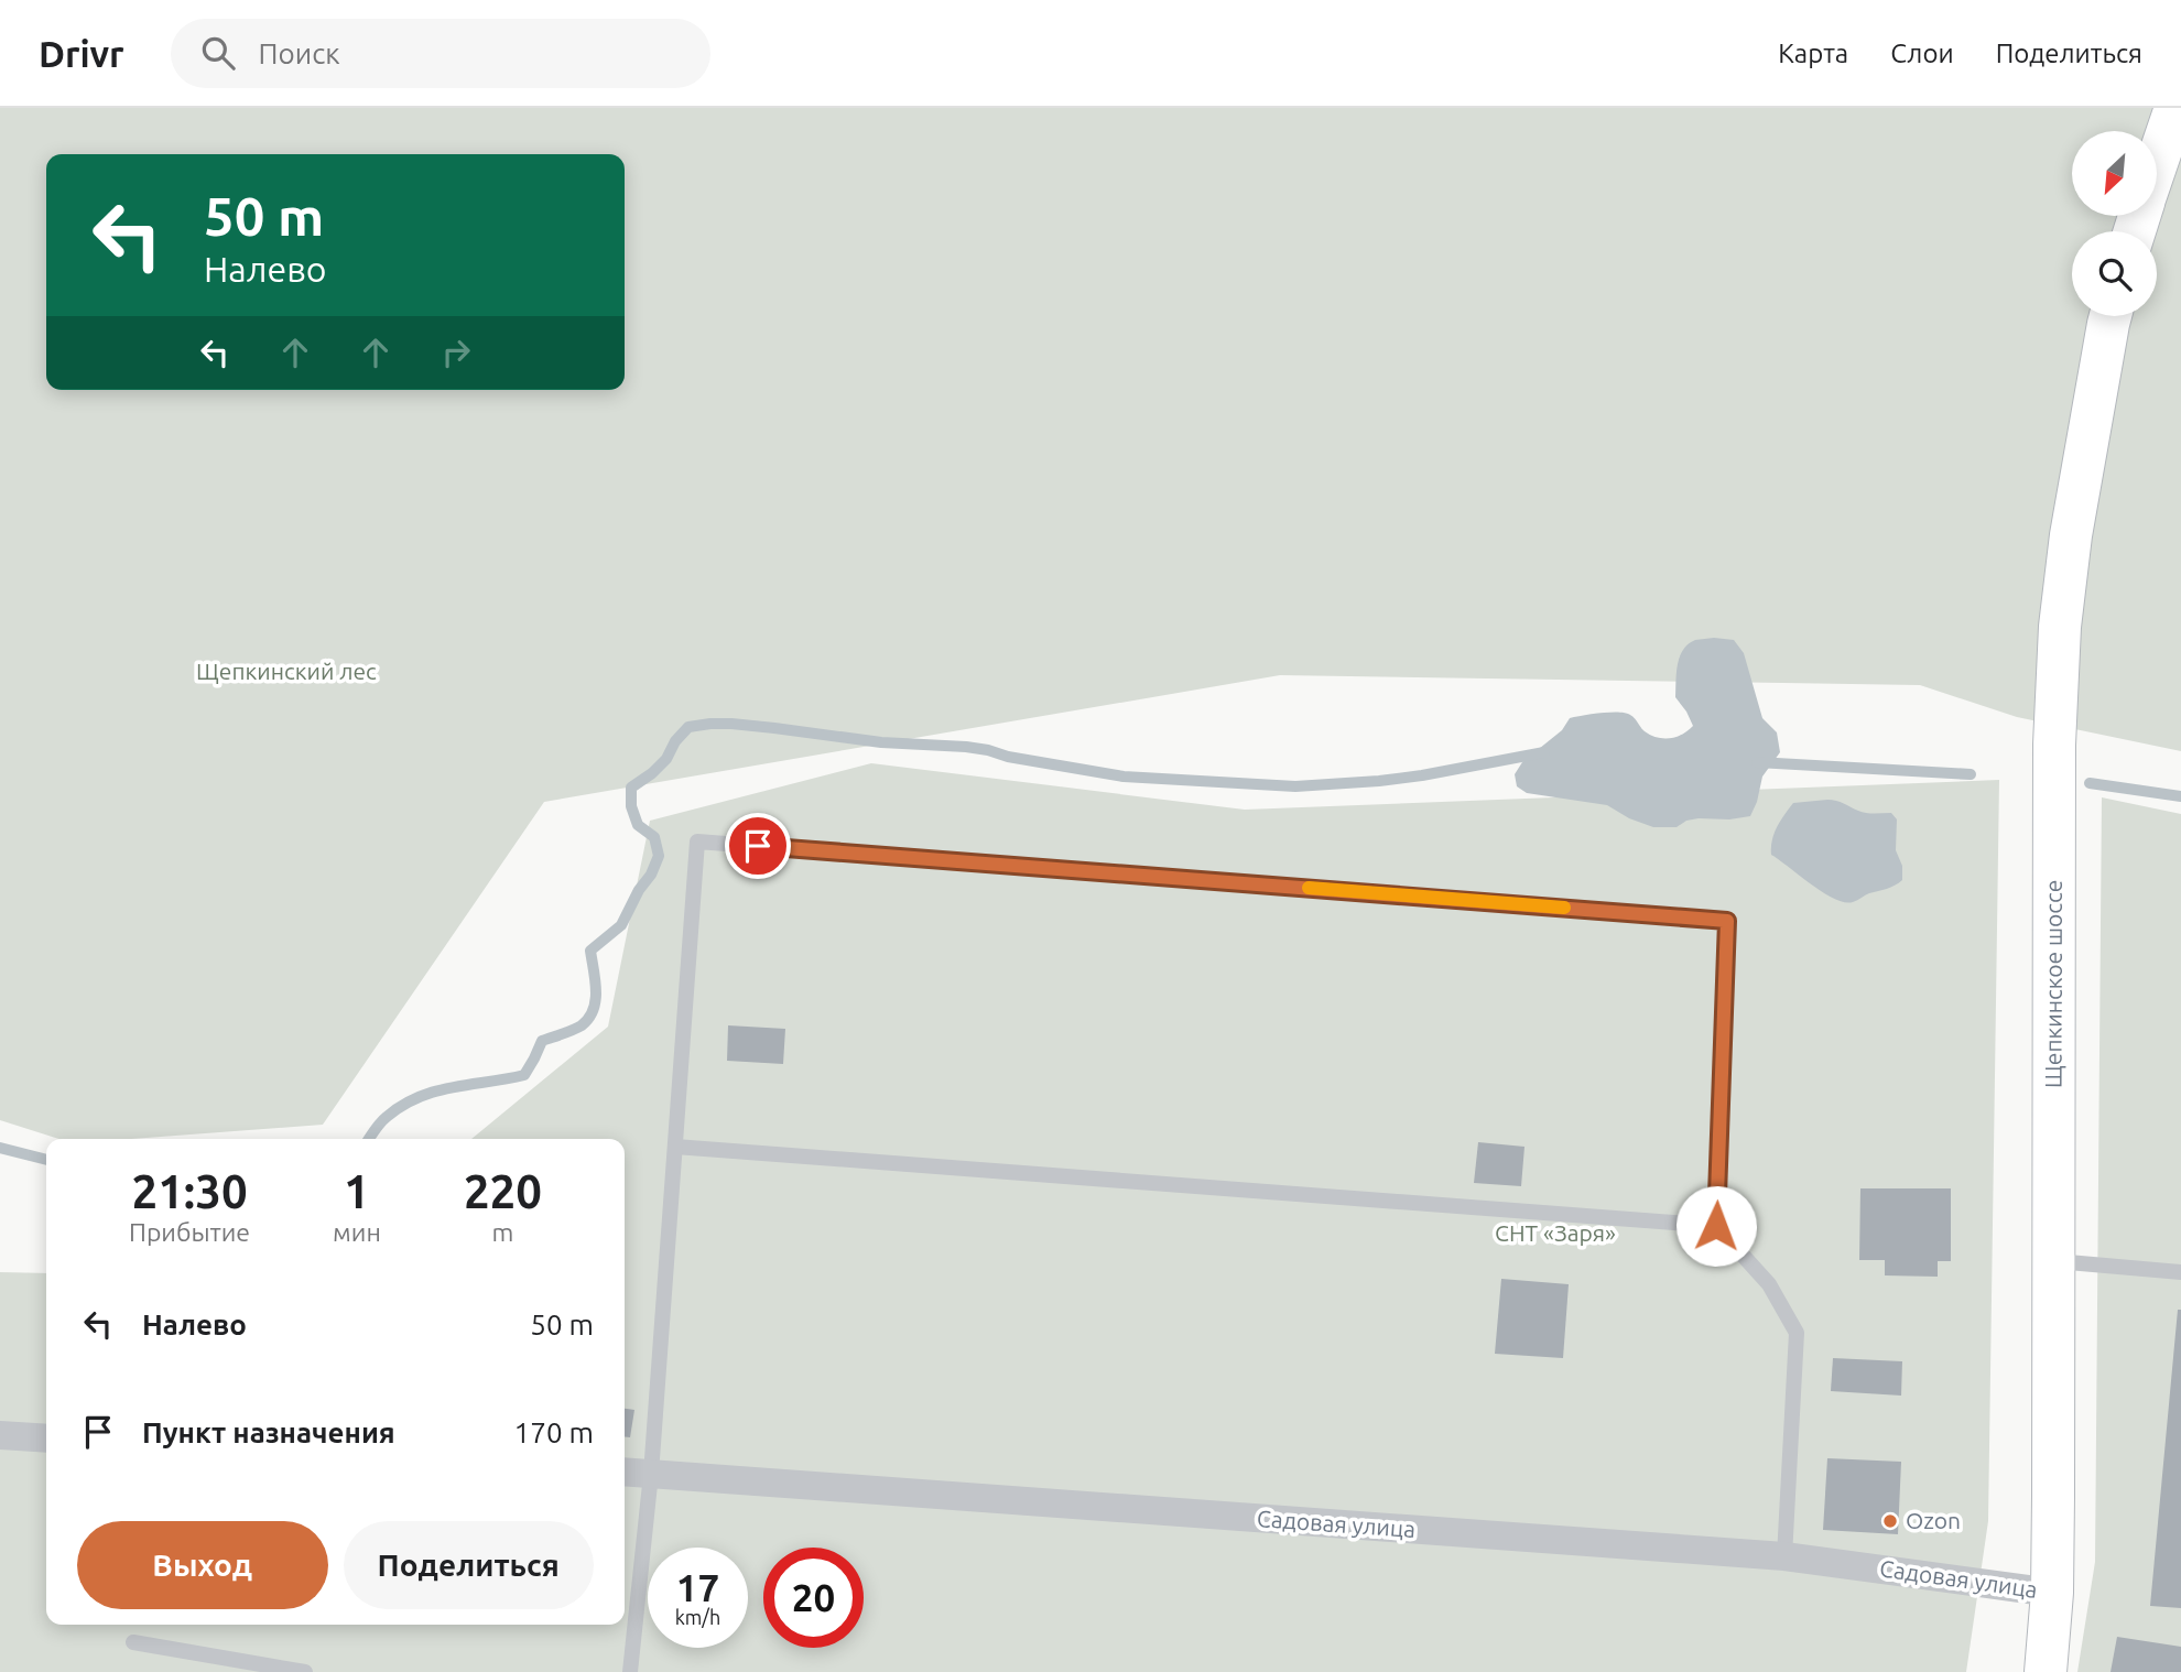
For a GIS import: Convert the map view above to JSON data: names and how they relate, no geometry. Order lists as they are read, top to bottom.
{
  "streets": {
    "main road": ["Щепкинское шоссе"],
    "street": ["Садовая улица"]
  },
  "crossings": [
    ["Щепкинское шоссе", "Садовая улица"]
  ],
  "parks": ["Щепкинский лес", "СНТ «Заря»"],
  "places": ["Ozon"],
  "north": "bottom left",
  "page": {
    "header": "Drivr",
    "search": "Поиск",
    "nav": ["Карта", "Слои", "Поделиться"],
    "turn": ["50 m", "Налево"],
    "eta": [
      "21:30",
      "Прибытие",
      "1",
      "мин",
      "220",
      "m"
    ],
    "list": [
      {
        "name": "Налево",
        "value": "50 m"
      },
      {
        "name": "Пункт назначения",
        "value": "170 m"
      }
    ],
    "buttons": ["Выход", "Поделиться"],
    "speed": "17 km/h",
    "limit": "20"
  }
}
